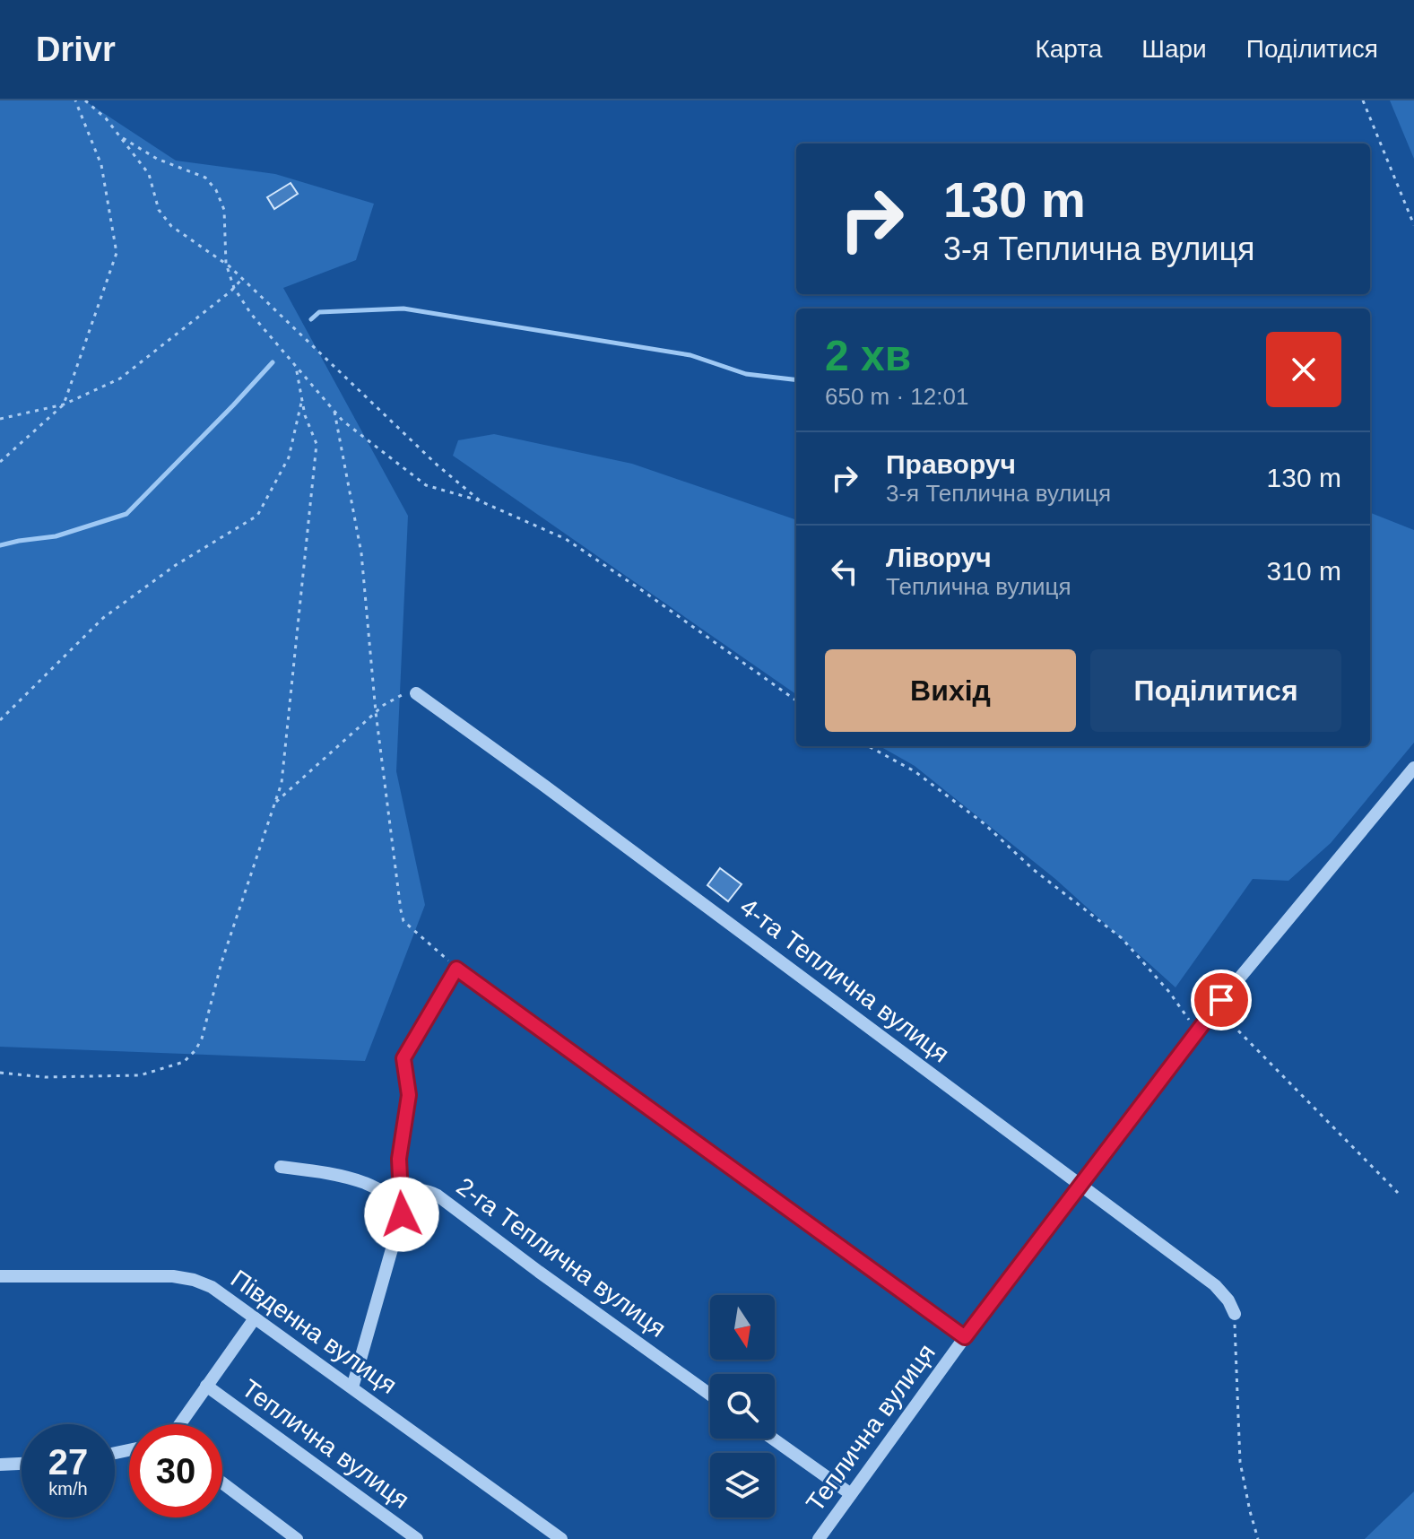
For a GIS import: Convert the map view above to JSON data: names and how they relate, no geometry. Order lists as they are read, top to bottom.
{
  "streets": {
    "street": [
      "4-та Теплична вулиця",
      "2-га Теплична вулиця",
      "Південна вулиця",
      "Теплична вулиця"
    ]
  },
  "crossings": [
    ["4-та Теплична вулиця", "Теплична вулиця"],
    ["Південна вулиця", "Теплична вулиця"]
  ],
  "north": "bottom",
  "page": {
    "header": "Drivr",
    "nav": ["Карта", "Шари", "Поділитися"],
    "turn": ["130 m", "3-я Теплична вулиця"],
    "heading": ["2 хв", "650 m · 12:01"],
    "list": [
      {
        "name": "Праворуч",
        "note": "3-я Теплична вулиця",
        "value": "130 m"
      },
      {
        "name": "Ліворуч",
        "note": "Теплична вулиця",
        "value": "310 m"
      }
    ],
    "buttons": ["Вихід", "Поділитися"],
    "speed": "27 km/h",
    "limit": "30"
  }
}
